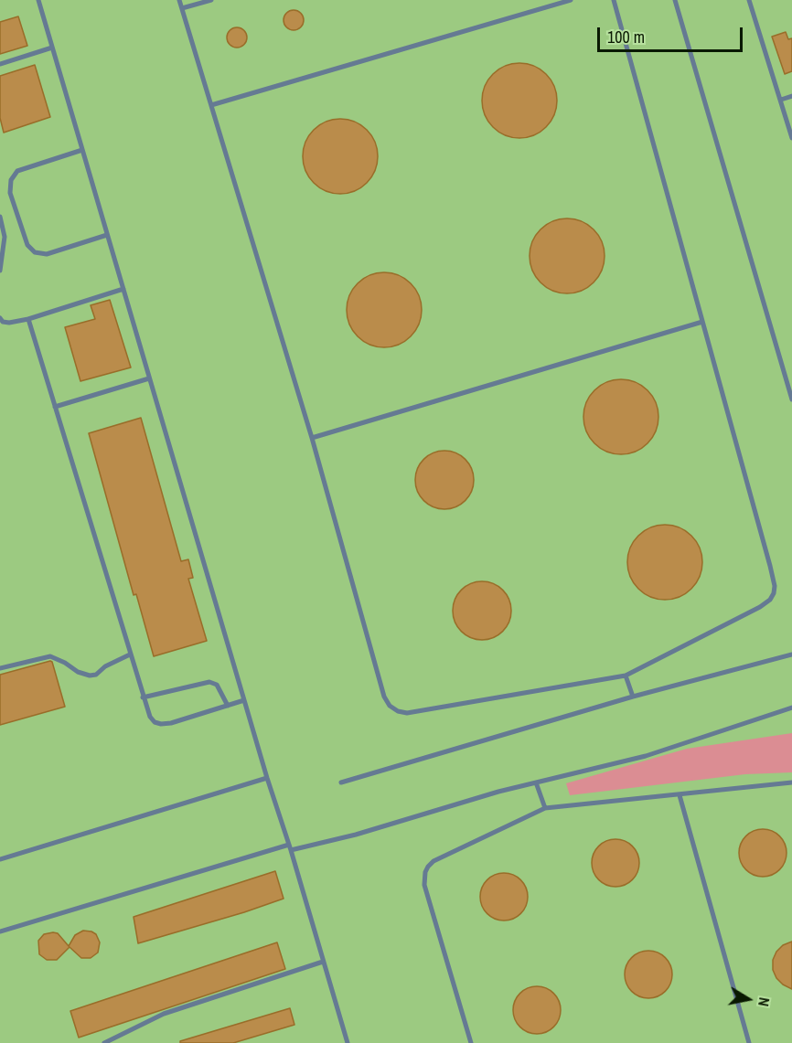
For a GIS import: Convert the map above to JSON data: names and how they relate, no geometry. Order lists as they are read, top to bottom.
{
  "scale_bar": "100 m",
  "north": "right"
}
